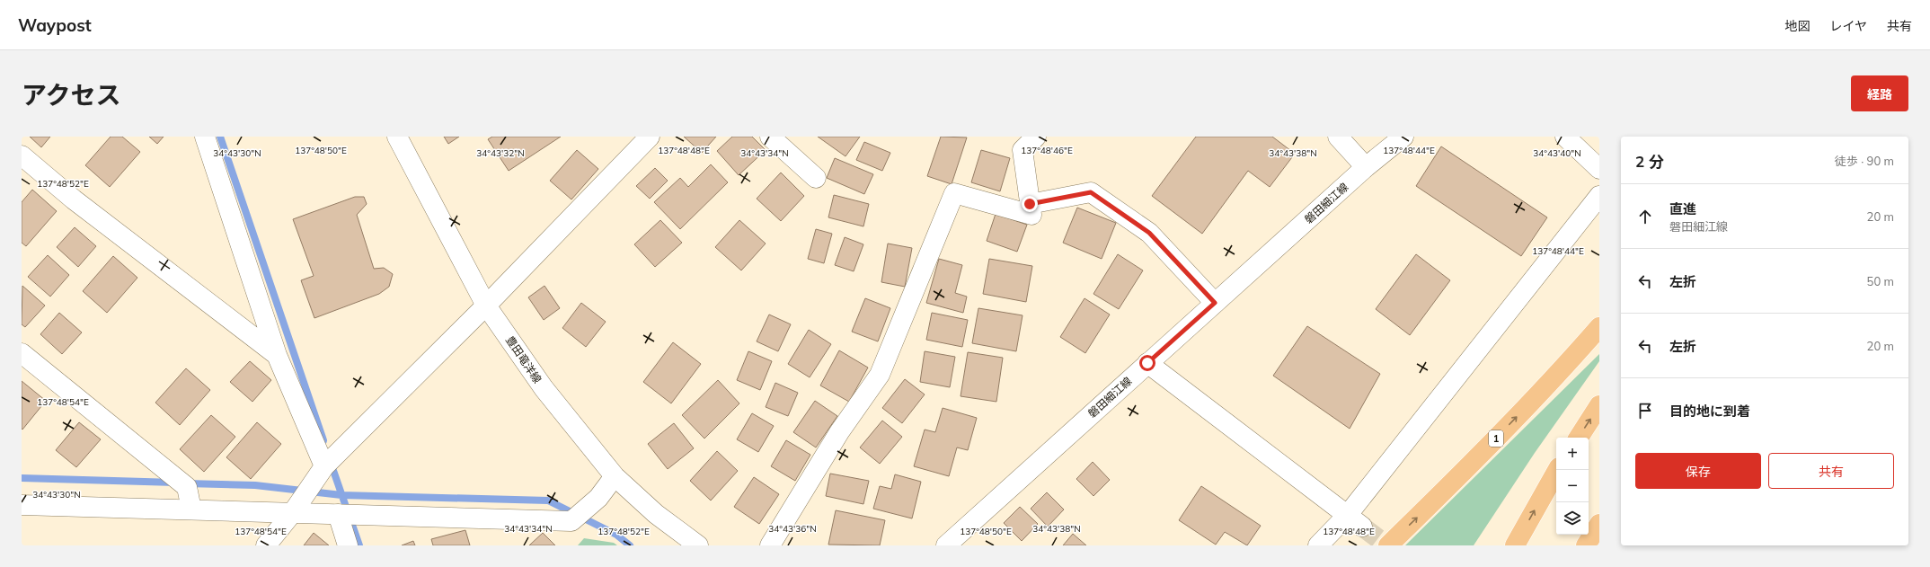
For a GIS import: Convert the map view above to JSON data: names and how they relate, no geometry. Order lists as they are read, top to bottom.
{
  "streets": {
    "highway": ["1"],
    "street": ["磐田細江線", "豊田竜洋線"]
  },
  "page": {
    "header": "Waypost",
    "nav": ["地図", "レイヤ", "共有"],
    "title": "アクセス",
    "buttons": [
      "経路",
      ["保存", "共有"]
    ],
    "heading": ["2 分", "徒歩 · 90 m"],
    "list": [
      ["直進", "磐田細江線", "20 m"],
      ["左折", "50 m"],
      ["左折", "20 m"],
      "目的地に到着"
    ],
    "map_buttons": ["+", "−"]
  },
  "coordinates": [
    "137°48'50\"E",
    "137°48'48\"E",
    "137°48'46\"E",
    "137°48'44\"E",
    "34°43'30\"N",
    "34°43'40\"N",
    "34°43'32\"N",
    "34°43'34\"N",
    "34°43'38\"N",
    "137°48'52\"E",
    "137°48'54\"E",
    "34°43'36\"N"
  ]
}
